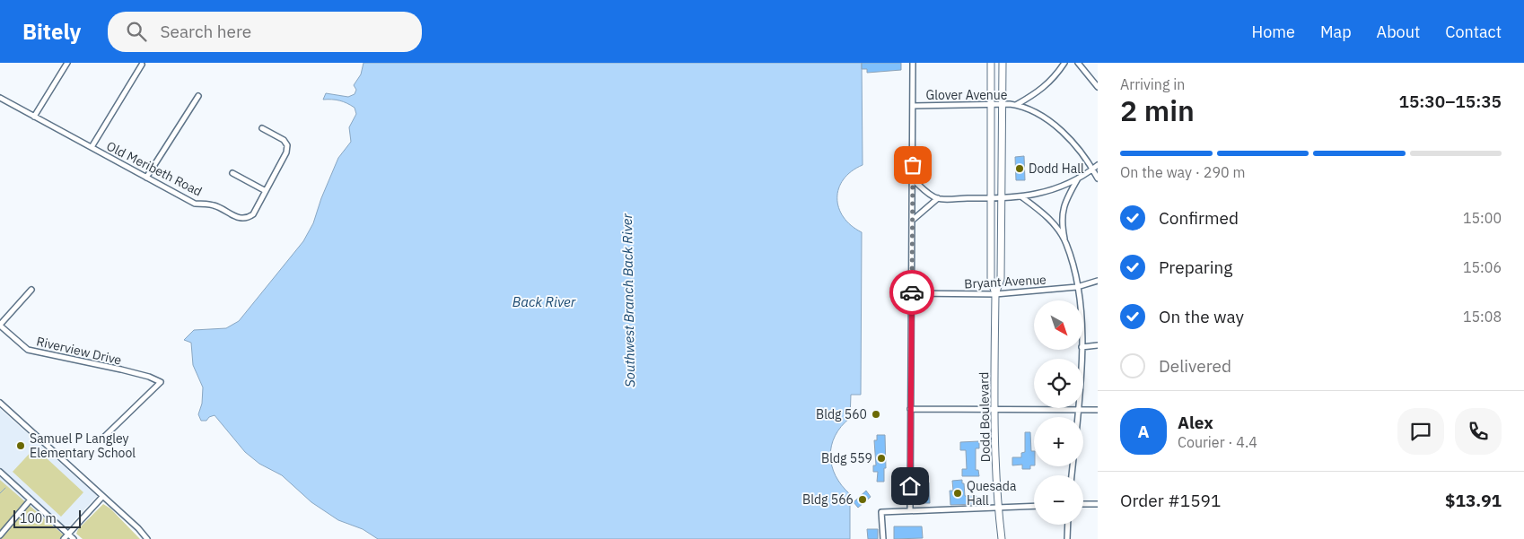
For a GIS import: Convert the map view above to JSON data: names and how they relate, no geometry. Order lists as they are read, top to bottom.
{
  "streets": {
    "street": [
      "Glover Avenue",
      "Old Meribeth Road",
      "Bryant Avenue",
      "Riverview Drive",
      "Dodd Boulevard"
    ]
  },
  "crossings": [
    ["Glover Avenue", "Dodd Boulevard"],
    ["Bryant Avenue", "Dodd Boulevard"]
  ],
  "water": ["Southwest Branch Back River", "Back River"],
  "places": [
    "Dodd Hall",
    "Bldg 560",
    "Samuel P Langley Elementary School",
    "Bldg 559",
    "Quesada Hall",
    "Bldg 566"
  ],
  "scale_bar": "100 m",
  "north": "bottom right",
  "page": {
    "header": "Bitely",
    "search": "Search here",
    "nav": [
      "Home",
      "Map",
      "About",
      "Contact"
    ],
    "heading": ["2 min", "Arriving in", "15:30–15:35"],
    "panel": [
      "Alex",
      "Courier · 4.4",
      "Order #1591",
      "$13.91"
    ],
    "bar": "On the way · 290 m",
    "list": [
      ["Confirmed", "15:00"],
      ["Preparing", "15:06"],
      ["On the way", "15:08"],
      "Delivered"
    ],
    "map_buttons": ["+", "−"],
    "round": "A",
    "scale": "100 m"
  }
}
